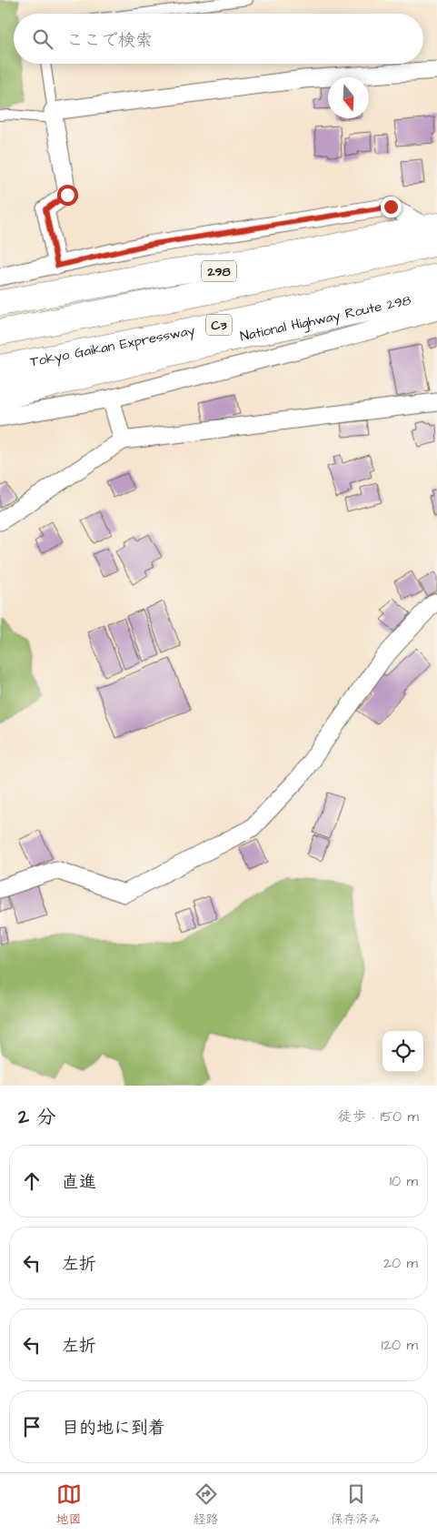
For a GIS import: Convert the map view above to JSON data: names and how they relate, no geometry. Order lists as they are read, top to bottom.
{
  "streets": {
    "highway": [
      "298",
      "National Highway Route 298",
      "C3",
      "Tokyo Gaikan Expressway"
    ]
  },
  "north": "bottom",
  "page": {
    "search": "ここで検索",
    "heading": ["2 分", "徒歩 · 150 m"],
    "list": [
      ["直進", "10 m"],
      ["左折", "20 m"],
      ["左折", "120 m"],
      "目的地に到着"
    ],
    "nav": ["地図", "経路", "保存済み"]
  }
}
